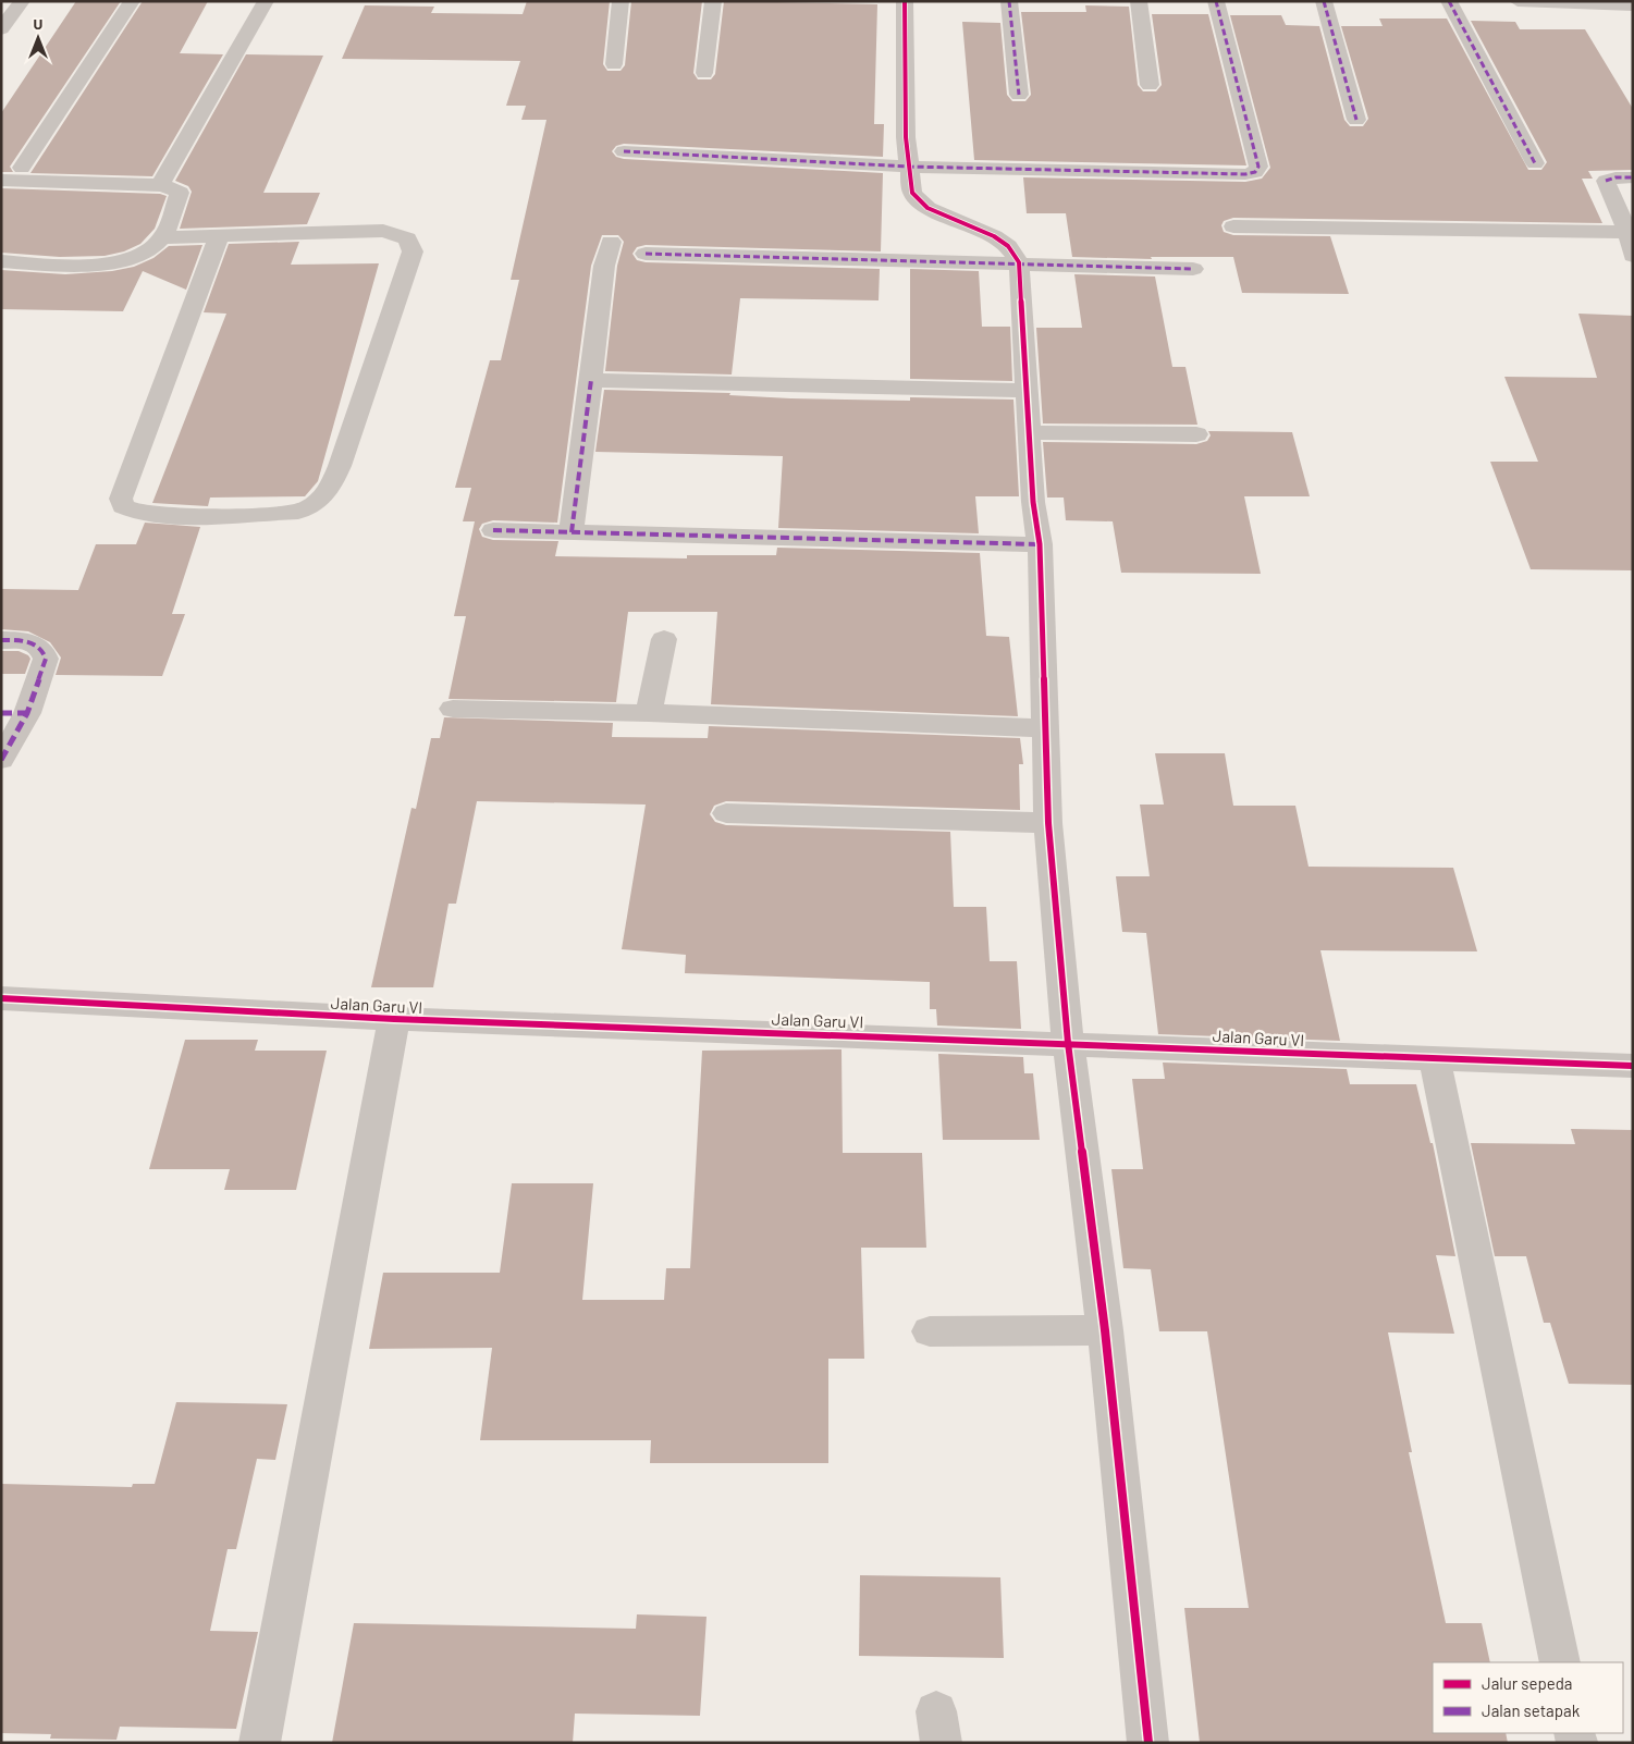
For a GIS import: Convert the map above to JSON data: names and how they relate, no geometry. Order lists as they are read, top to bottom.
{
  "streets": {
    "street": ["Jalan Garu VI"]
  },
  "legend": ["Jalur sepeda", "Jalan setapak"],
  "north": "top"
}
